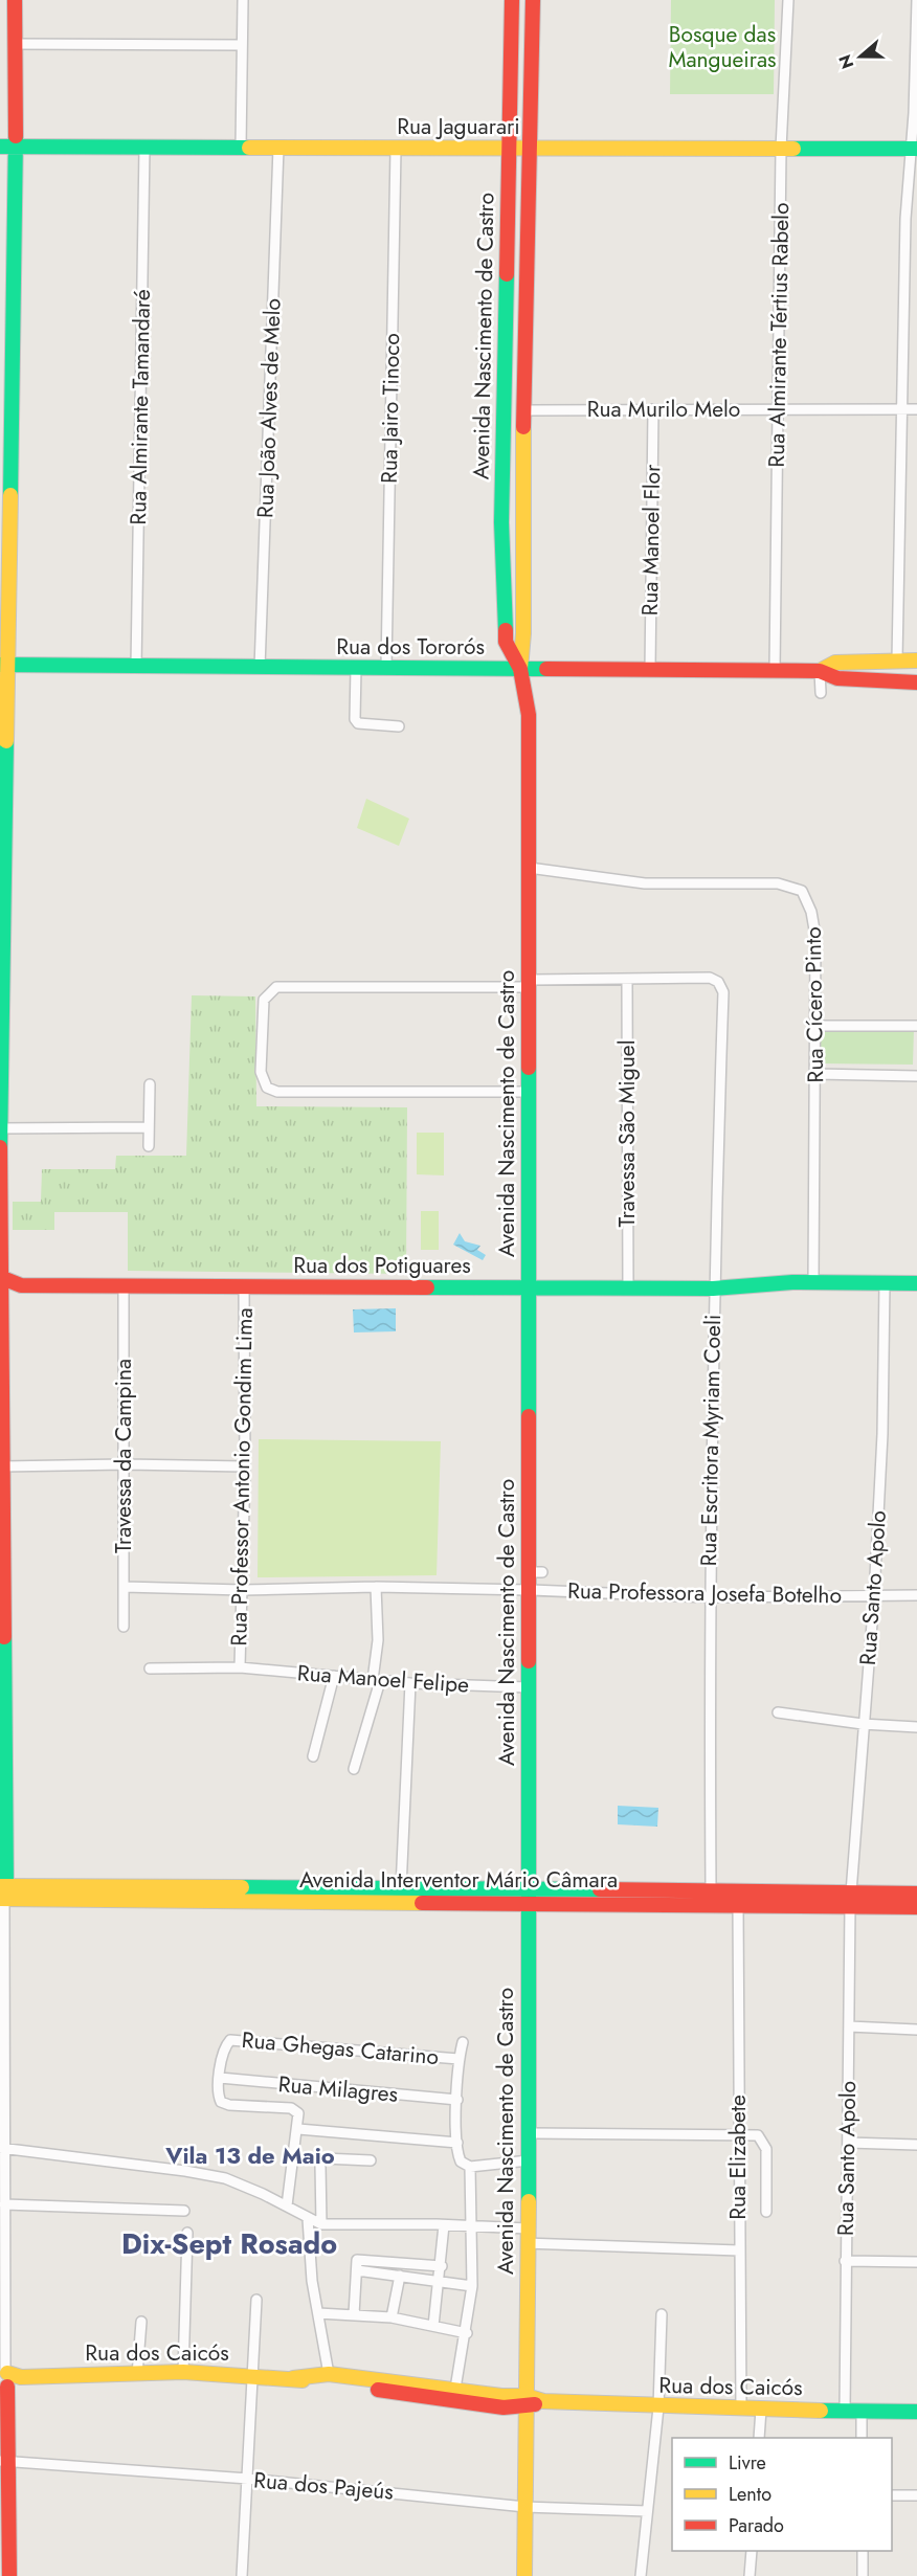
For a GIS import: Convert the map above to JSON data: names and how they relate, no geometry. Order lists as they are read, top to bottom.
{
  "streets": {
    "main road": [
      "Rua Jaguarari",
      "Avenida Nascimento de Castro",
      "Rua dos Tororós",
      "Rua dos Potiguares",
      "Avenida Interventor Mário Câmara",
      "Rua dos Caicós"
    ],
    "street": [
      "Rua Almirante Tértius Rabelo",
      "Rua Almirante Tamandaré",
      "Rua João Alves de Melo",
      "Rua Jairo Tinoco",
      "Rua Murilo Melo",
      "Rua Manoel Flor",
      "Rua Cícero Pinto",
      "Travessa São Miguel",
      "Rua Escritora Myriam Coeli",
      "Travessa da Campina",
      "Rua Professor Antonio Gondim Lima",
      "Rua Santo Apolo",
      "Rua Professora Josefa Botelho",
      "Rua Manoel Felipe",
      "Rua Ghegas Catarino",
      "Rua Milagres",
      "Rua Elizabete",
      "Rua dos Pajeús"
    ]
  },
  "crossings": [
    ["Rua Jaguarari", "Rua Almirante Tértius Rabelo"],
    ["Rua Jaguarari", "Avenida Nascimento de Castro"],
    ["Rua Jaguarari", "Rua Almirante Tamandaré"],
    ["Rua Jaguarari", "Rua João Alves de Melo"],
    ["Rua Jaguarari", "Rua Jairo Tinoco"],
    ["Rua Almirante Tértius Rabelo", "Rua Murilo Melo"],
    ["Rua Almirante Tértius Rabelo", "Rua dos Tororós"],
    ["Avenida Nascimento de Castro", "Rua Murilo Melo"],
    ["Avenida Nascimento de Castro", "Rua dos Tororós"],
    ["Avenida Nascimento de Castro", "Rua Cícero Pinto"],
    ["Avenida Nascimento de Castro", "Rua dos Potiguares"],
    ["Avenida Nascimento de Castro", "Rua Professora Josefa Botelho"],
    ["Avenida Nascimento de Castro", "Rua Manoel Felipe"],
    ["Avenida Nascimento de Castro", "Avenida Interventor Mário Câmara"],
    ["Avenida Nascimento de Castro", "Rua dos Caicós"],
    ["Avenida Nascimento de Castro", "Rua dos Pajeús"],
    ["Rua Almirante Tamandaré", "Rua dos Tororós"],
    ["Rua João Alves de Melo", "Rua dos Tororós"],
    ["Rua Jairo Tinoco", "Rua dos Tororós"],
    ["Rua Murilo Melo", "Rua Manoel Flor"],
    ["Rua Manoel Flor", "Rua dos Tororós"],
    ["Rua Cícero Pinto", "Rua dos Potiguares"],
    ["Travessa São Miguel", "Rua dos Potiguares"],
    ["Travessa São Miguel", "Rua Escritora Myriam Coeli"],
    ["Rua dos Potiguares", "Rua Escritora Myriam Coeli"],
    ["Rua dos Potiguares", "Travessa da Campina"],
    ["Rua dos Potiguares", "Rua Professor Antonio Gondim Lima"],
    ["Rua dos Potiguares", "Rua Santo Apolo"],
    ["Rua Escritora Myriam Coeli", "Rua Professora Josefa Botelho"],
    ["Rua Escritora Myriam Coeli", "Avenida Interventor Mário Câmara"],
    ["Travessa da Campina", "Rua Professora Josefa Botelho"],
    ["Rua Professor Antonio Gondim Lima", "Rua Professora Josefa Botelho"],
    ["Rua Professor Antonio Gondim Lima", "Rua Manoel Felipe"],
    ["Rua Santo Apolo", "Rua Professora Josefa Botelho"],
    ["Rua Santo Apolo", "Avenida Interventor Mário Câmara"],
    ["Rua Santo Apolo", "Rua dos Caicós"],
    ["Avenida Interventor Mário Câmara", "Rua Elizabete"],
    ["Rua Ghegas Catarino", "Rua Milagres"],
    ["Rua Elizabete", "Rua dos Caicós"]
  ],
  "districts": ["Vila 13 de Maio", "Dix-Sept Rosado"],
  "parks": ["Bosque das Mangueiras"],
  "legend": ["Livre", "Lento", "Parado"],
  "north": "left"
}
